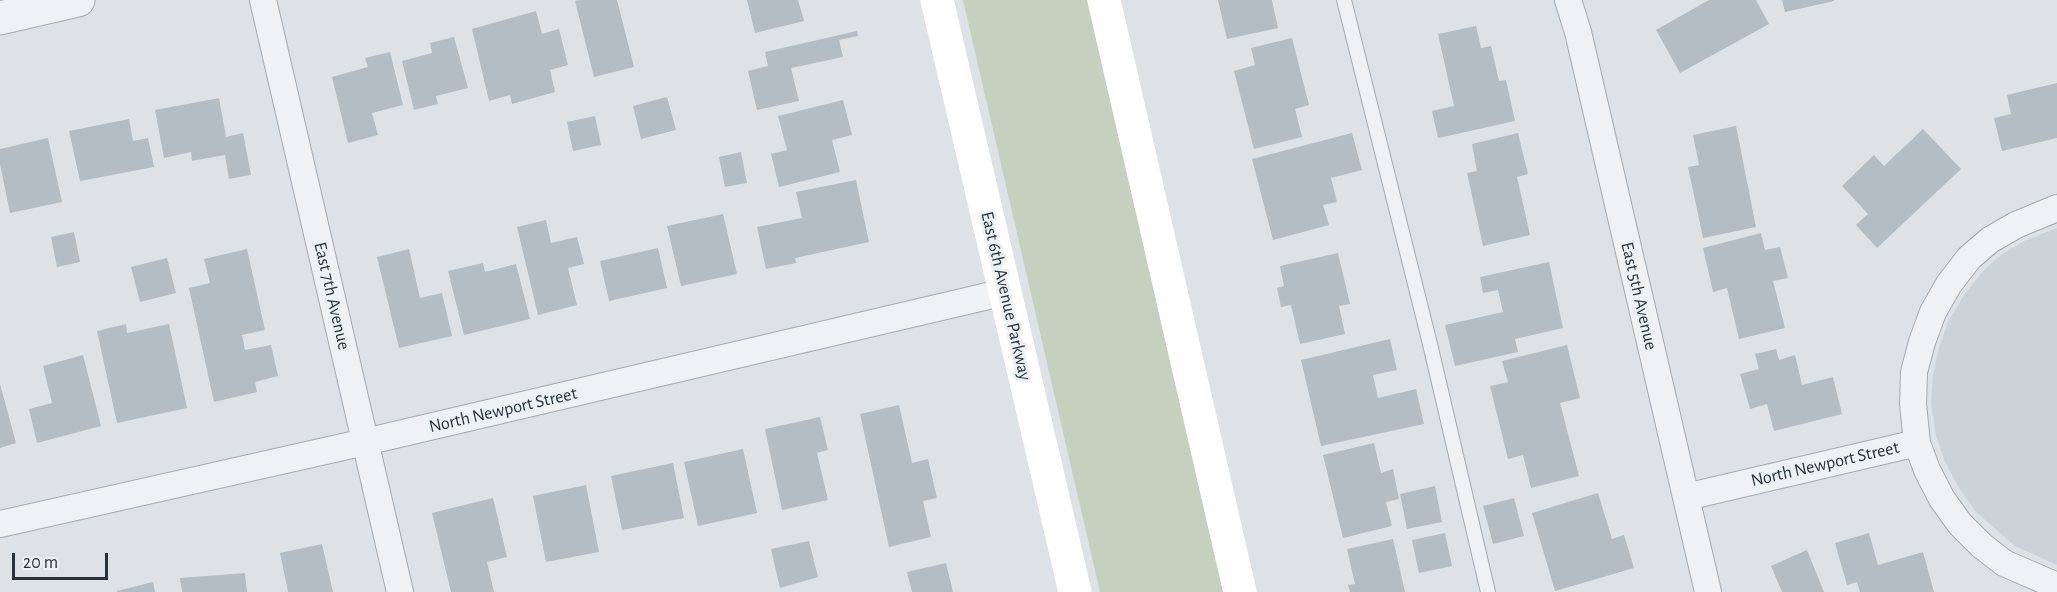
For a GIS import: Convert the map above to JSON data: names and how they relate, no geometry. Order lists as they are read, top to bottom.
{
  "streets": {
    "main road": ["East 6th Avenue Parkway"],
    "street": ["East 7th Avenue", "East 5th Avenue", "North Newport Street"]
  },
  "crossings": [
    ["East 7th Avenue", "North Newport Street"],
    ["East 6th Avenue Parkway", "North Newport Street"],
    ["East 5th Avenue", "North Newport Street"]
  ],
  "scale_bar": "20 m"
}
